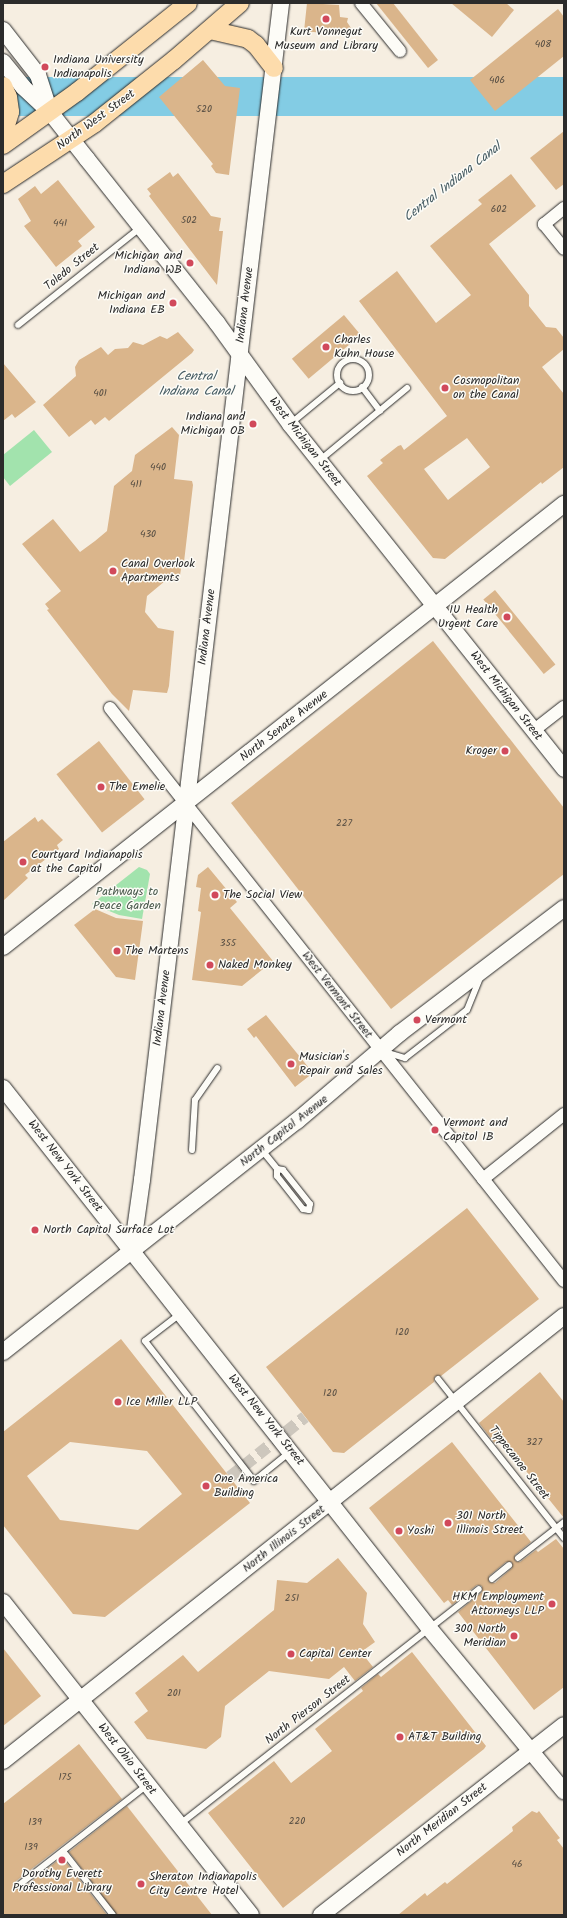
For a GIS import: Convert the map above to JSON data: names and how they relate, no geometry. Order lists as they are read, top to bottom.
{
  "streets": {
    "main road": [
      "North West Street",
      "Indiana Avenue",
      "West Michigan Street",
      "North Senate Avenue",
      "North Capitol Avenue",
      "West New York Street",
      "North Illinois Street",
      "West Ohio Street",
      "North Meridian Street"
    ],
    "street": ["West Vermont Street"],
    "lane": ["Toledo Street", "Tippecanoe Street", "North Pierson Street"]
  },
  "crossings": [
    ["North West Street", "West Michigan Street"],
    ["Toledo Street", "West Michigan Street"],
    ["Indiana Avenue", "West Michigan Street"],
    ["Indiana Avenue", "North Senate Avenue"],
    ["Indiana Avenue", "West Vermont Street"],
    ["Indiana Avenue", "North Capitol Avenue"],
    ["Indiana Avenue", "West New York Street"],
    ["West Michigan Street", "North Senate Avenue"],
    ["North Senate Avenue", "West Vermont Street"],
    ["West Vermont Street", "North Capitol Avenue"],
    ["North Capitol Avenue", "West New York Street"],
    ["West New York Street", "North Illinois Street"],
    ["West New York Street", "North Pierson Street"],
    ["West New York Street", "North Meridian Street"],
    ["Tippecanoe Street", "North Illinois Street"],
    ["North Illinois Street", "West Ohio Street"],
    ["North Pierson Street", "West Ohio Street"]
  ],
  "water": ["Central Indiana Canal"],
  "parks": ["Pathways to Peace Garden"],
  "places": [
    "Kurt Vonnegut Museum and Library",
    "Indiana University Indianapolis",
    "Michigan and Indiana WB",
    "Michigan and Indiana EB",
    "Charles Kuhn House",
    "Cosmopolitan on the Canal",
    "Indiana and Michigan OB",
    "Canal Overlook Apartments",
    "IU Health Urgent Care",
    "Kroger",
    "The Emelie",
    "Courtyard Indianapolis at the Capitol",
    "The Social View",
    "The Martens",
    "Naked Monkey",
    "Vermont",
    "Musician's Repair and Sales",
    "Vermont and Capitol IB",
    "North Capitol Surface Lot",
    "Ice Miller LLP",
    "One America Building",
    "301 North Illinois Street",
    "Yoshi",
    "HKM Employment Attorneys LLP",
    "300 North Meridian",
    "Capital Center",
    "AT&T Building",
    "Dorothy Everett Professional Library",
    "Sheraton Indianapolis City Centre Hotel"
  ],
  "house_numbers": [
    "408",
    "406",
    "520",
    "602",
    "502",
    "441",
    "401",
    "440",
    "411",
    "430",
    "227",
    "355",
    "120",
    "120",
    "327",
    "251",
    "201",
    "175",
    "220",
    "139",
    "139",
    "46"
  ]
}
